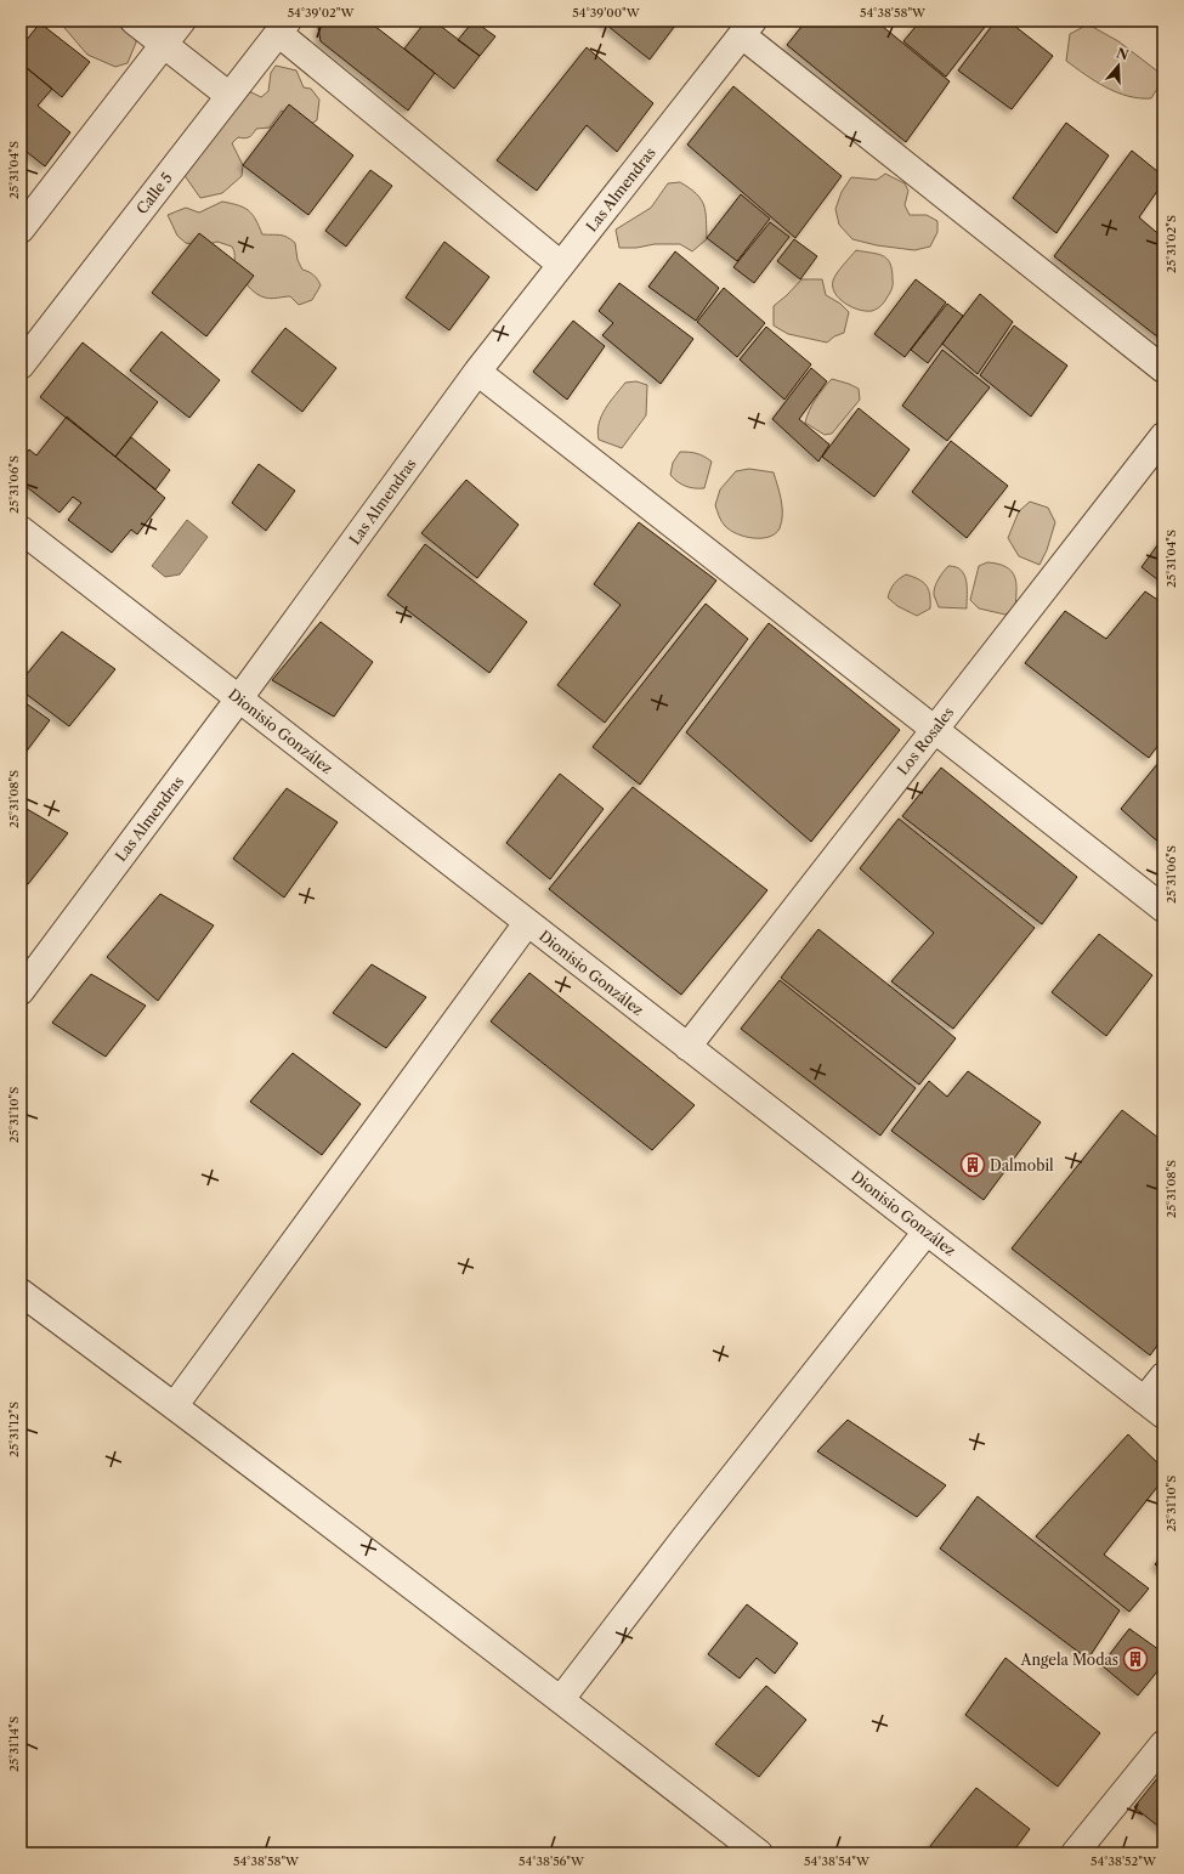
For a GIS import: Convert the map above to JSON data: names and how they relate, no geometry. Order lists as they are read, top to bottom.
{
  "streets": {
    "street": [
      "Las Almendras",
      "Calle 5",
      "Dionisio González",
      "Los Rosales"
    ]
  },
  "crossings": [
    ["Las Almendras", "Dionisio González"],
    ["Dionisio González", "Los Rosales"]
  ],
  "places": {
    "building": ["Dalmobil", "Angela Modas"]
  },
  "north": "top",
  "coordinates": [
    "54°39'02\"W",
    "54°39'00\"W",
    "54°38'58\"W",
    "25°31'04\"S",
    "25°31'02\"S",
    "25°31'06\"S",
    "25°31'08\"S",
    "25°31'10\"S",
    "25°31'12\"S",
    "25°31'14\"S",
    "54°38'56\"W",
    "54°38'54\"W",
    "54°38'52\"W"
  ]
}
